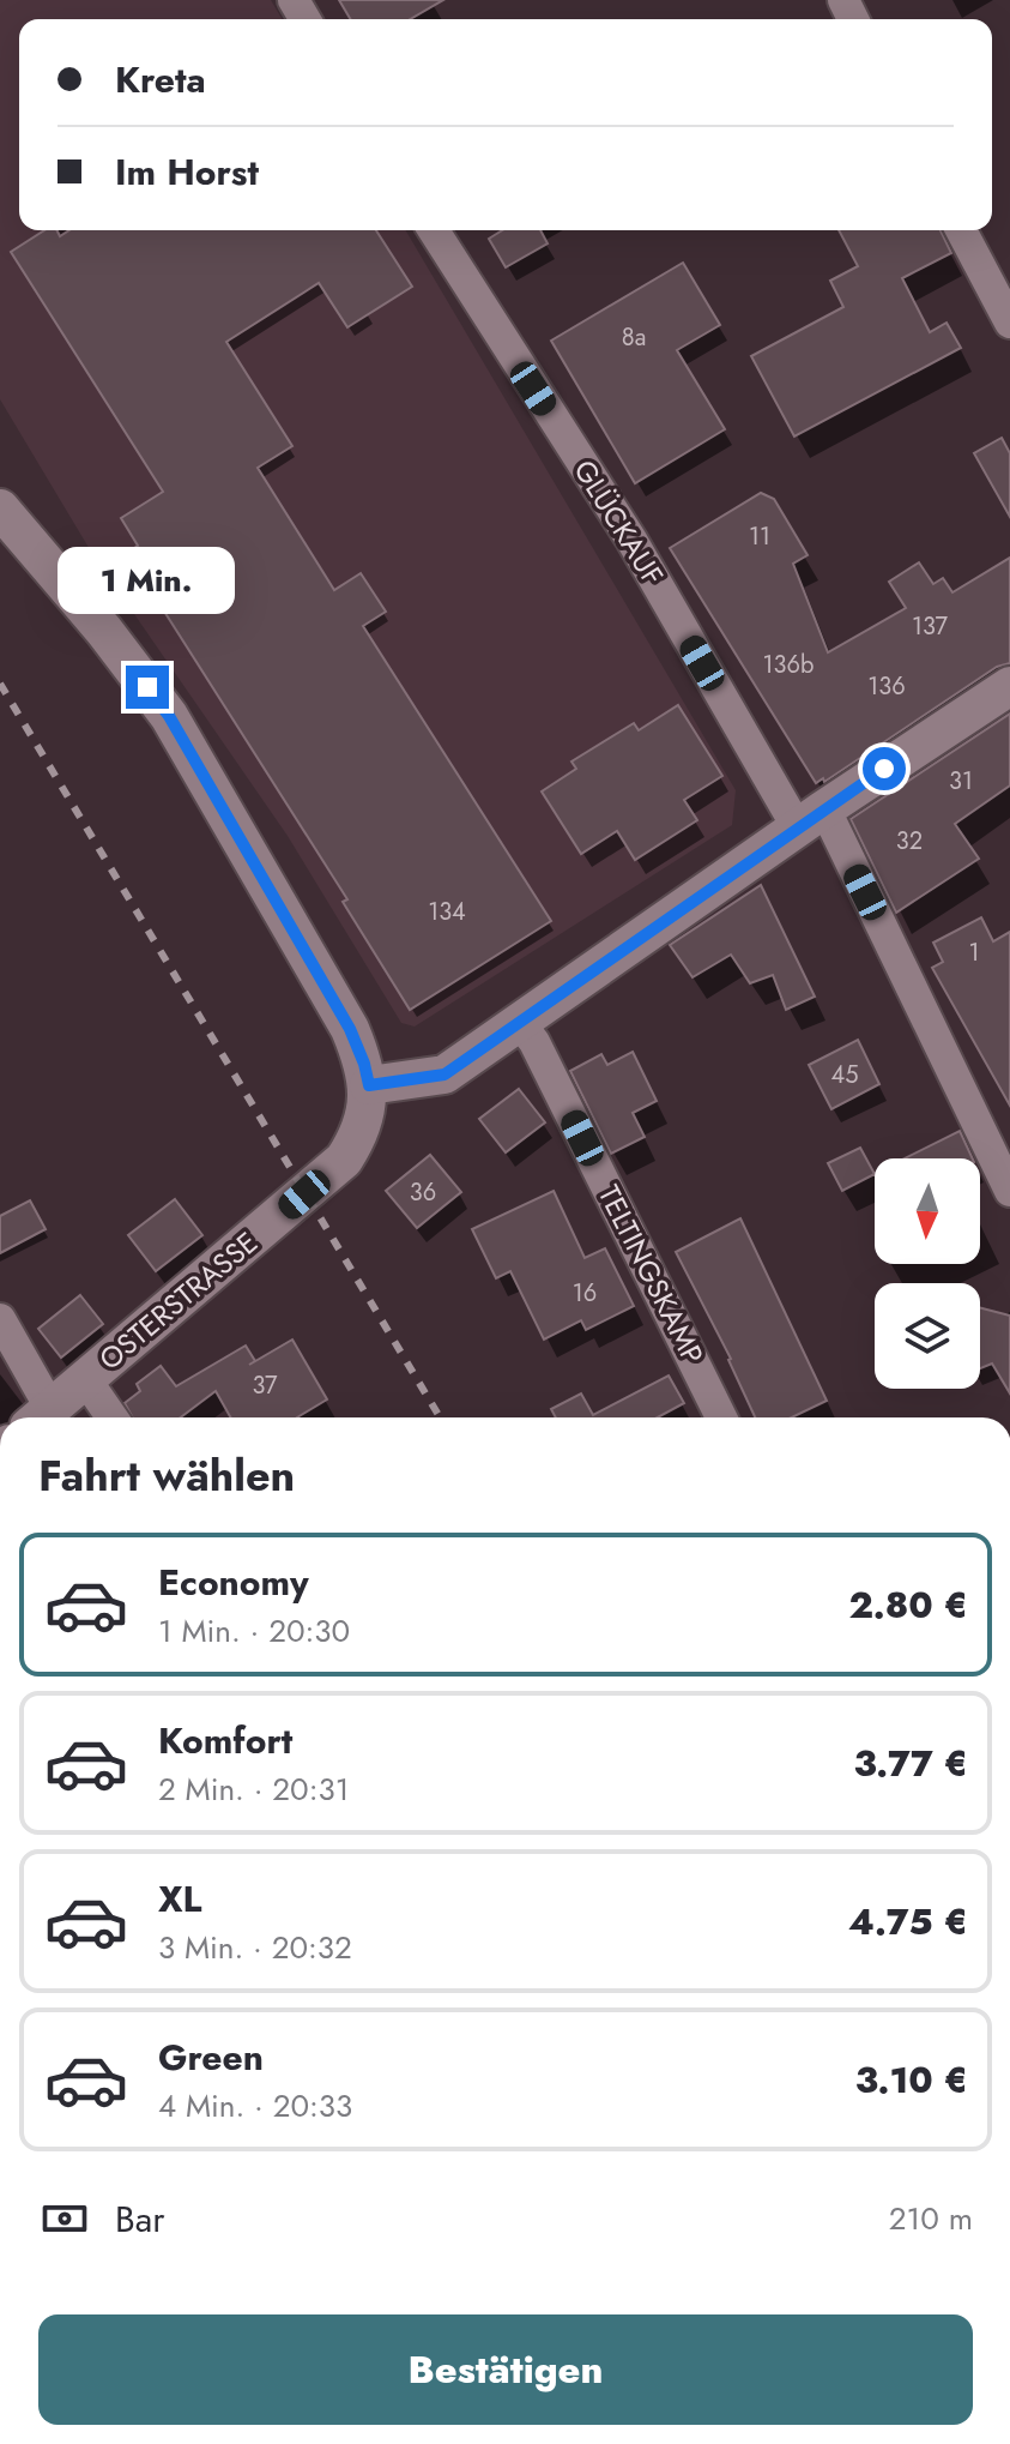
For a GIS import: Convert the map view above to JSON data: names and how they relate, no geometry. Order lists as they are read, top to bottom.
{
  "streets": {
    "street": ["GLÜCKAUF", "TELTINGSKAMP", "OSTERSTRASSE"]
  },
  "house_numbers": [
    "8a",
    "11",
    "137",
    "136b",
    "136",
    "31",
    "32",
    "134",
    "1",
    "45",
    "36",
    "16",
    "37"
  ],
  "north": "bottom",
  "page": {
    "banner": ["Kreta", "Im Horst"],
    "bubble": "1 Min.",
    "heading": "Fahrt wählen",
    "list": [
      {
        "name": "Economy",
        "note": "1 Min. · 20:30",
        "value": "2.80 €"
      },
      {
        "name": "Komfort",
        "note": "2 Min. · 20:31",
        "value": "3.77 €"
      },
      {
        "name": "XL",
        "note": "3 Min. · 20:32",
        "value": "4.75 €"
      },
      {
        "name": "Green",
        "note": "4 Min. · 20:33",
        "value": "3.10 €"
      }
    ],
    "pay": ["Bar", "210 m"],
    "buttons": "Bestätigen"
  }
}
